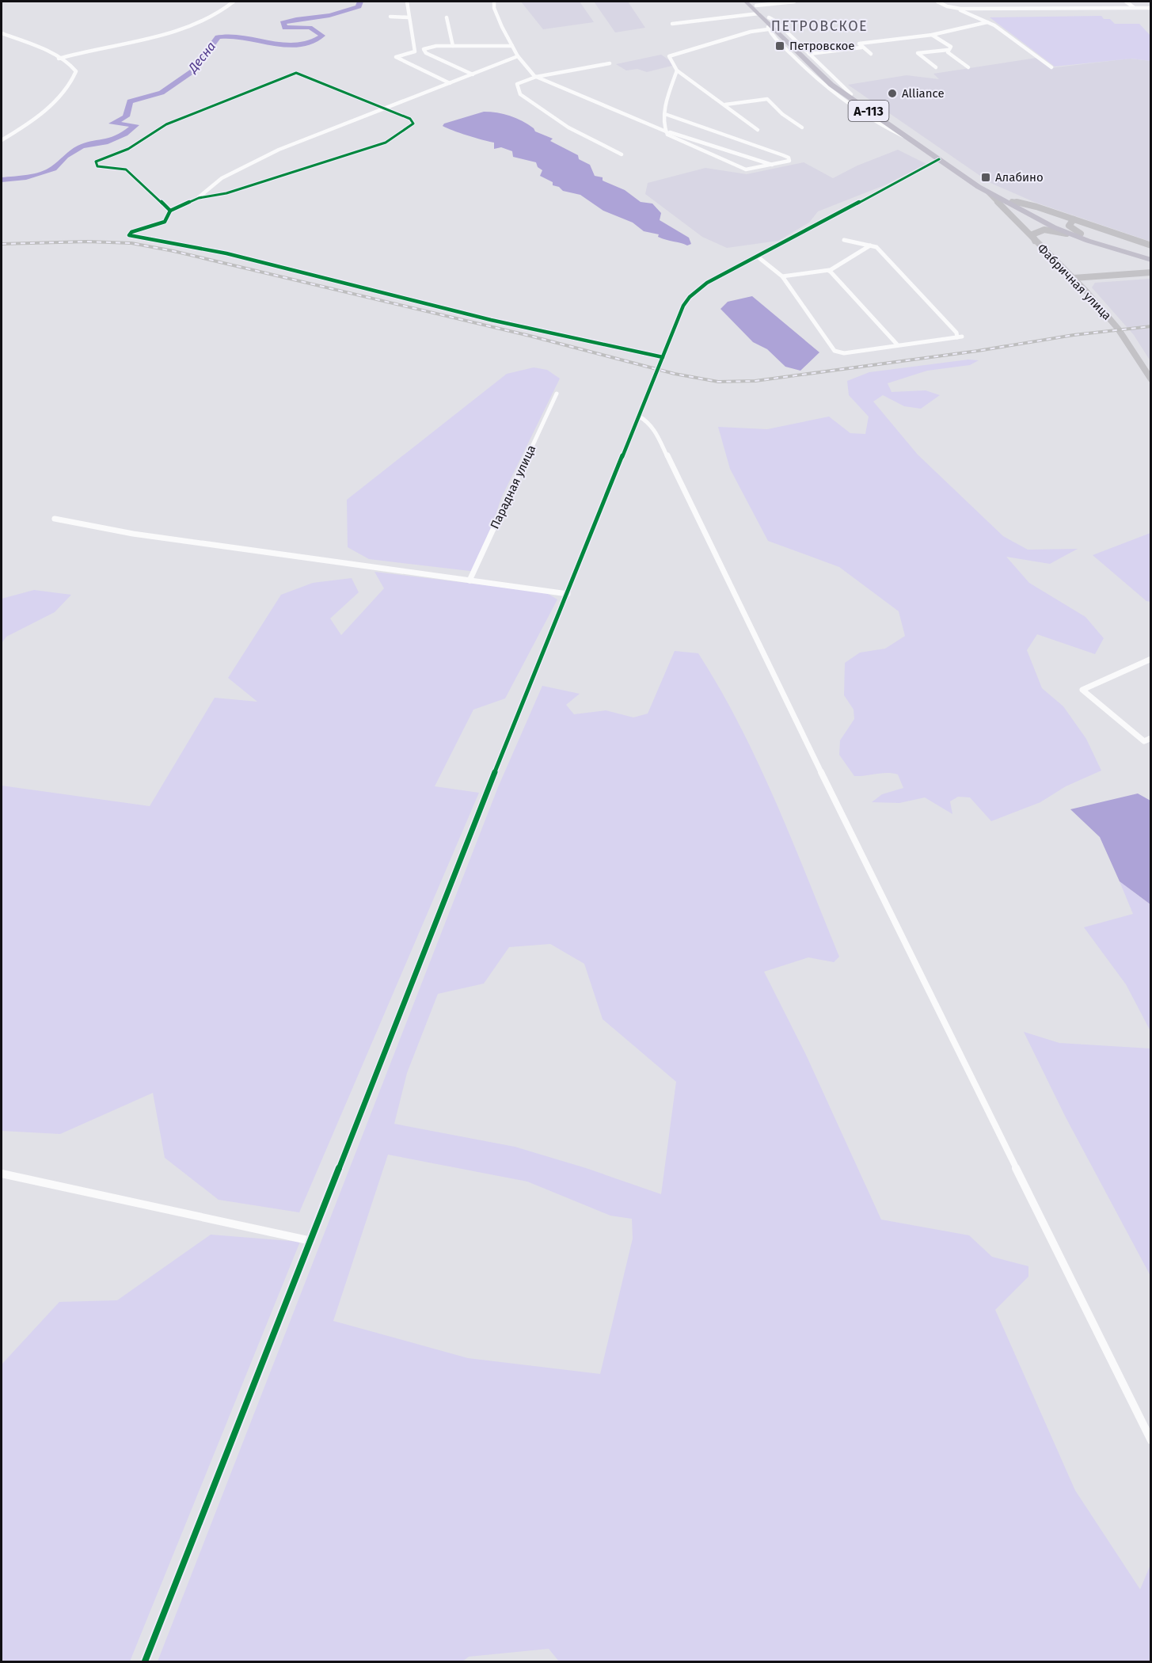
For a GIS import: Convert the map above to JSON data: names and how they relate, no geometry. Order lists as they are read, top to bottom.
{
  "streets": {
    "highway": ["А-113"],
    "street": ["Фабричная улица", "Парадная улица"]
  },
  "crossings": [
    ["А-113", "Фабричная улица"]
  ],
  "districts": ["ПЕТРОВСКОЕ"],
  "water": ["Десна"],
  "places": {
    "transit": ["Петровское", "Алабино"],
    "other": ["Alliance"]
  }
}
